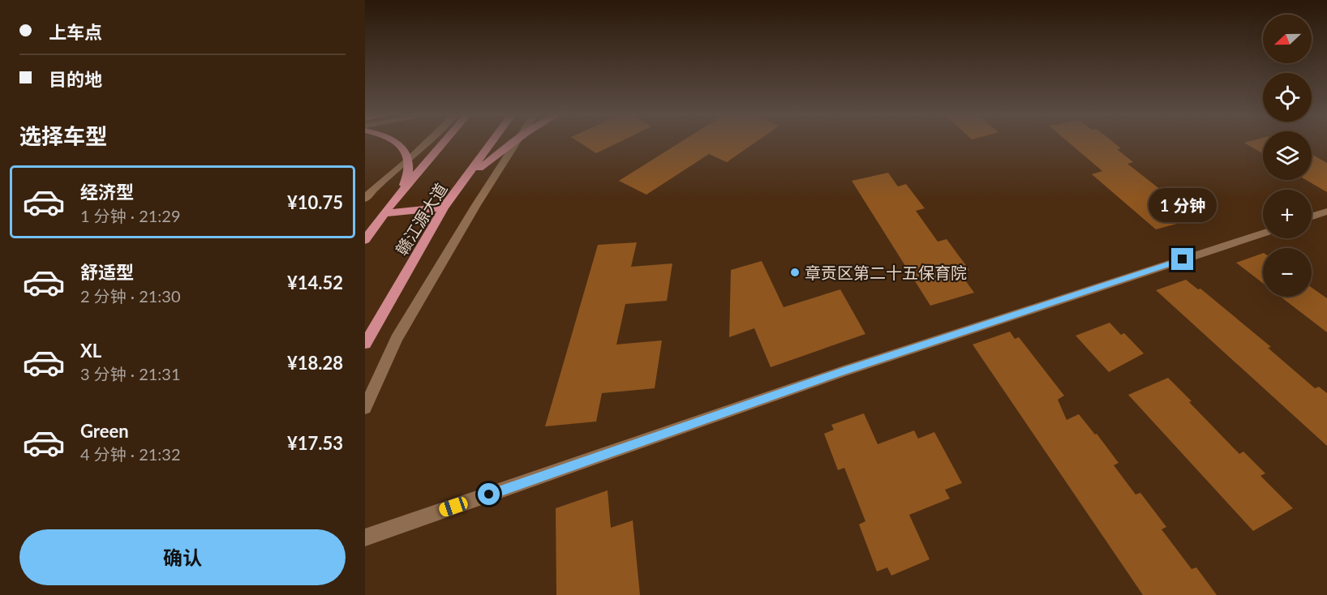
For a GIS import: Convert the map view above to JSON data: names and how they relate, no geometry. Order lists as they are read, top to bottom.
{
  "streets": {
    "main road": ["赣江源大道"]
  },
  "places": ["章贡区第二十五保育院"],
  "north": "left",
  "page": {
    "banner": ["上车点", "目的地"],
    "map_buttons": ["+", "−"],
    "heading": "选择车型",
    "list": [
      {
        "name": "经济型",
        "note": "1 分钟 · 21:29",
        "value": "¥10.75"
      },
      {
        "name": "舒适型",
        "note": "2 分钟 · 21:30",
        "value": "¥14.52"
      },
      {
        "name": "XL",
        "note": "3 分钟 · 21:31",
        "value": "¥18.28"
      },
      {
        "name": "Green",
        "note": "4 分钟 · 21:32",
        "value": "¥17.53"
      }
    ],
    "bubble": "1 分钟",
    "buttons": "确认"
  }
}
